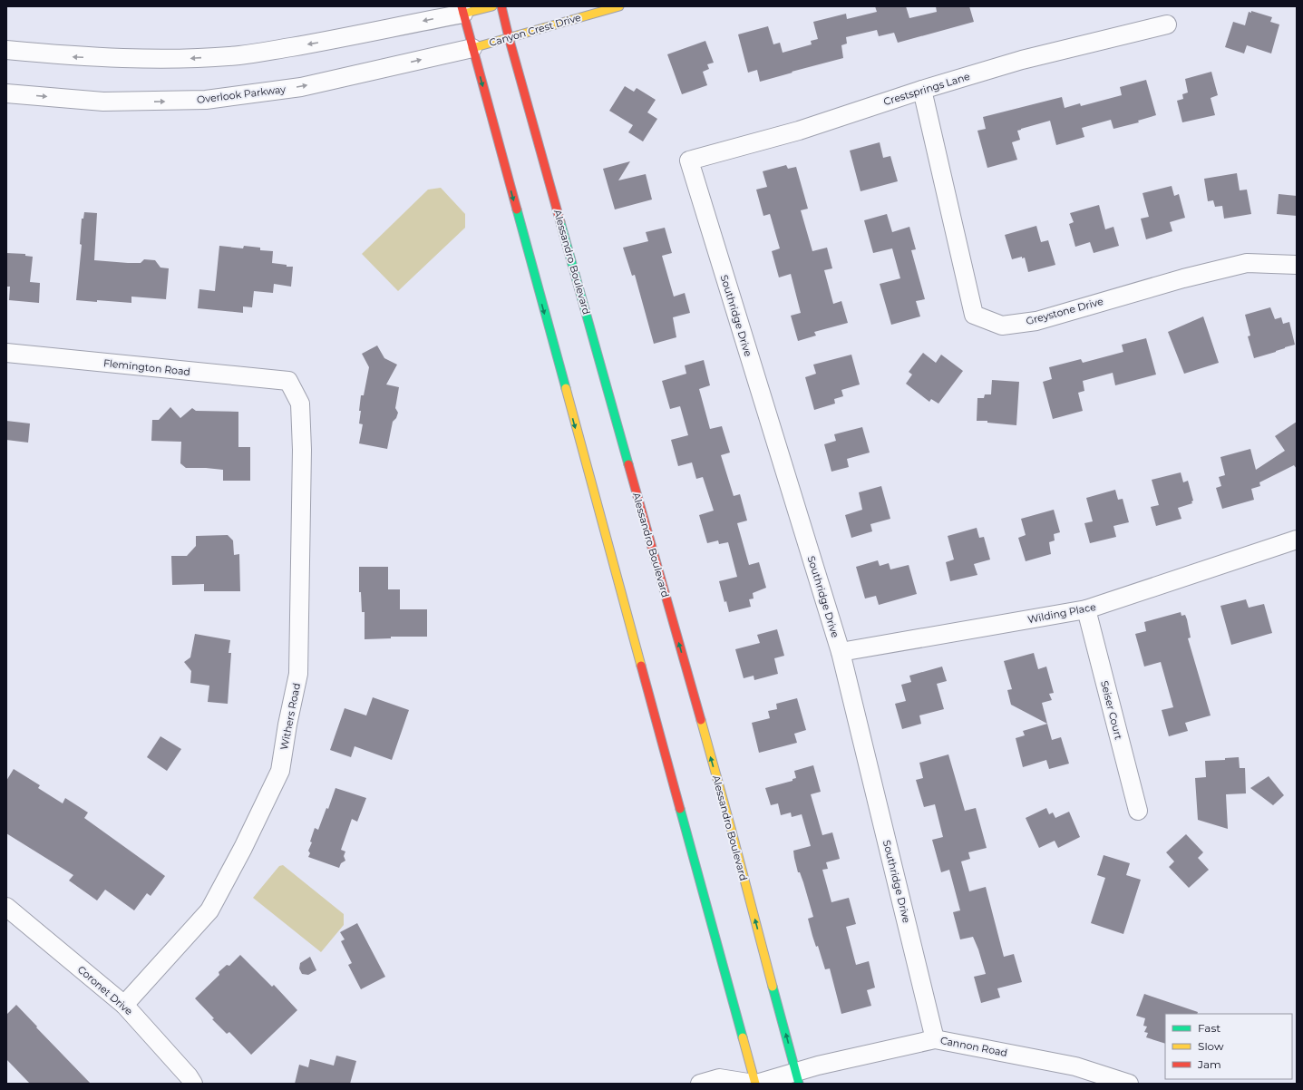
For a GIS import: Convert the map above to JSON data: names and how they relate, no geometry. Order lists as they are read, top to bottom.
{
  "streets": {
    "main road": ["Canyon Crest Drive", "Alessandro Boulevard"],
    "street": [
      "Crestsprings Lane",
      "Overlook Parkway",
      "Greystone Drive",
      "Southridge Drive",
      "Flemington Road",
      "Wilding Place",
      "Seiser Court",
      "Withers Road",
      "Coronet Drive",
      "Cannon Road"
    ]
  },
  "crossings": [
    ["Canyon Crest Drive", "Overlook Parkway"],
    ["Canyon Crest Drive", "Alessandro Boulevard"],
    ["Crestsprings Lane", "Greystone Drive"],
    ["Crestsprings Lane", "Southridge Drive"],
    ["Alessandro Boulevard", "Cannon Road"],
    ["Southridge Drive", "Wilding Place"],
    ["Southridge Drive", "Cannon Road"],
    ["Flemington Road", "Withers Road"],
    ["Wilding Place", "Seiser Court"],
    ["Withers Road", "Coronet Drive"]
  ],
  "legend": ["Fast", "Slow", "Jam"]
}
